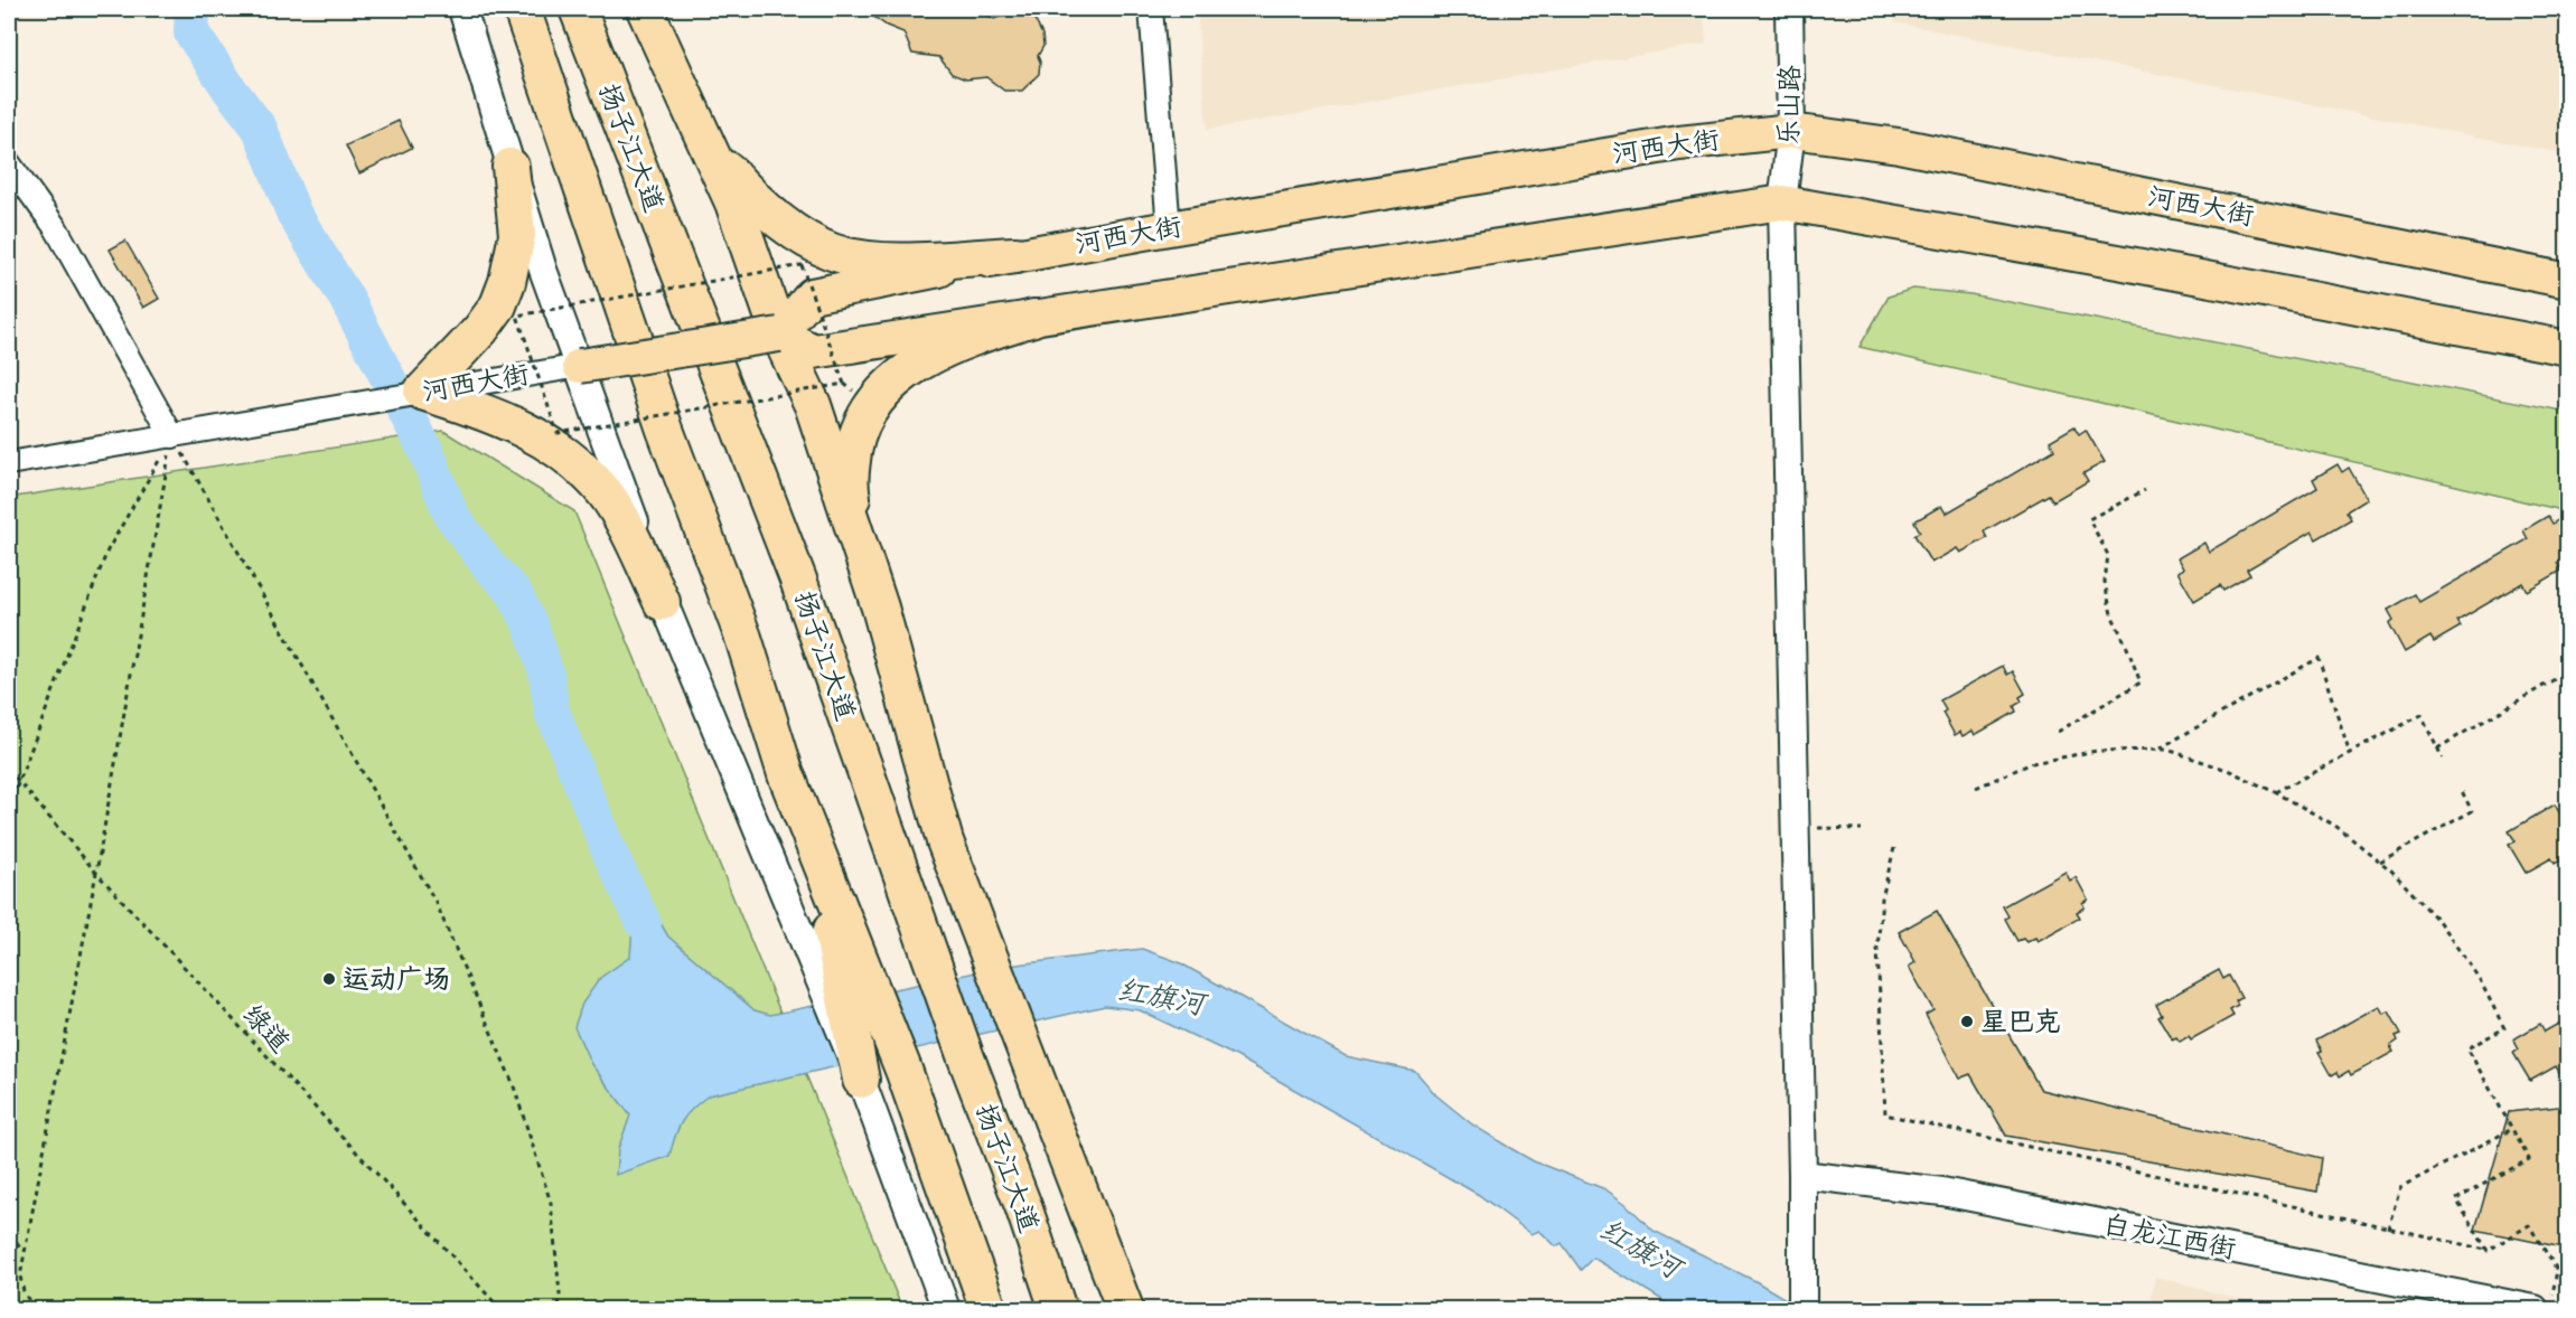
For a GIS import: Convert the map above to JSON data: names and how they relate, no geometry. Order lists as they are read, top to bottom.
{
  "streets": {
    "highway": ["扬子江大道"],
    "main road": ["河西大街"],
    "street": ["乐山路", "白龙江西街"],
    "path": ["绿道"]
  },
  "crossings": [
    ["乐山路", "河西大街"],
    ["乐山路", "白龙江西街"]
  ],
  "water": ["红旗河"],
  "places": ["运动广场", "星巴克"]
}
